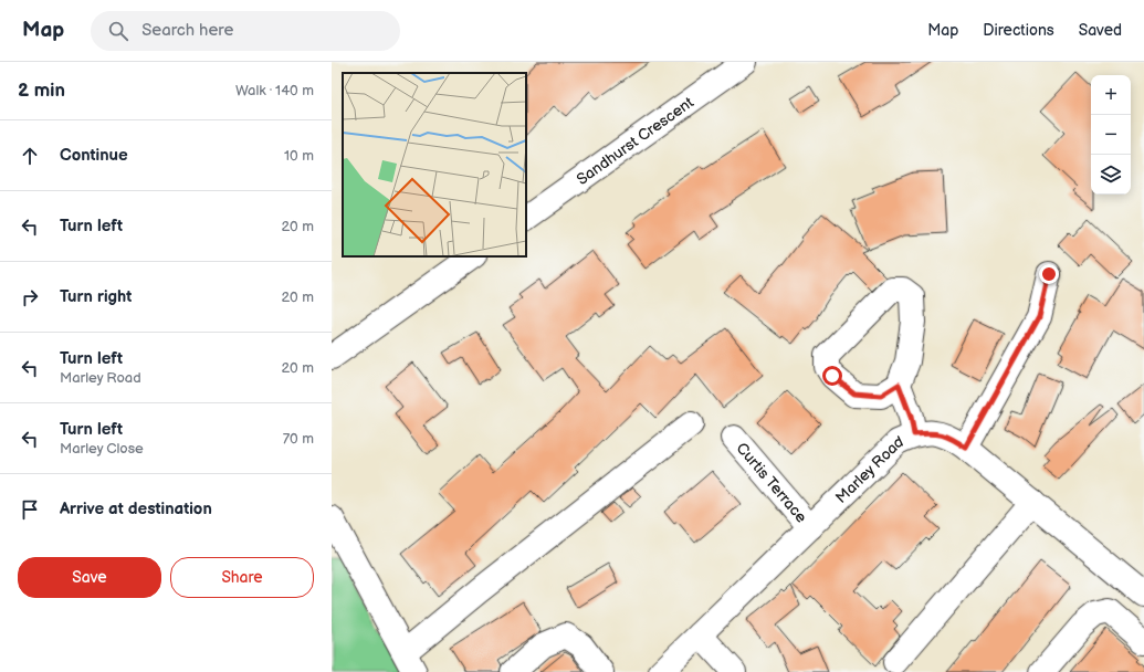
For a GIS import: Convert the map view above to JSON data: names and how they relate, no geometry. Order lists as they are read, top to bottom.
{
  "streets": {
    "street": ["Sandhurst Crescent", "Marley Road", "Curtis Terrace"]
  },
  "crossings": [
    ["Marley Road", "Curtis Terrace"]
  ],
  "page": {
    "header": "Map",
    "search": "Search here",
    "nav": ["Map", "Directions", "Saved"],
    "heading": ["2 min", "Walk · 140 m"],
    "map_buttons": ["+", "−"],
    "list": [
      ["Continue", "10 m"],
      ["Turn left", "20 m"],
      ["Turn right", "20 m"],
      ["Turn left", "Marley Road", "20 m"],
      ["Turn left", "Marley Close", "70 m"],
      "Arrive at destination"
    ],
    "buttons": ["Save", "Share"]
  }
}
